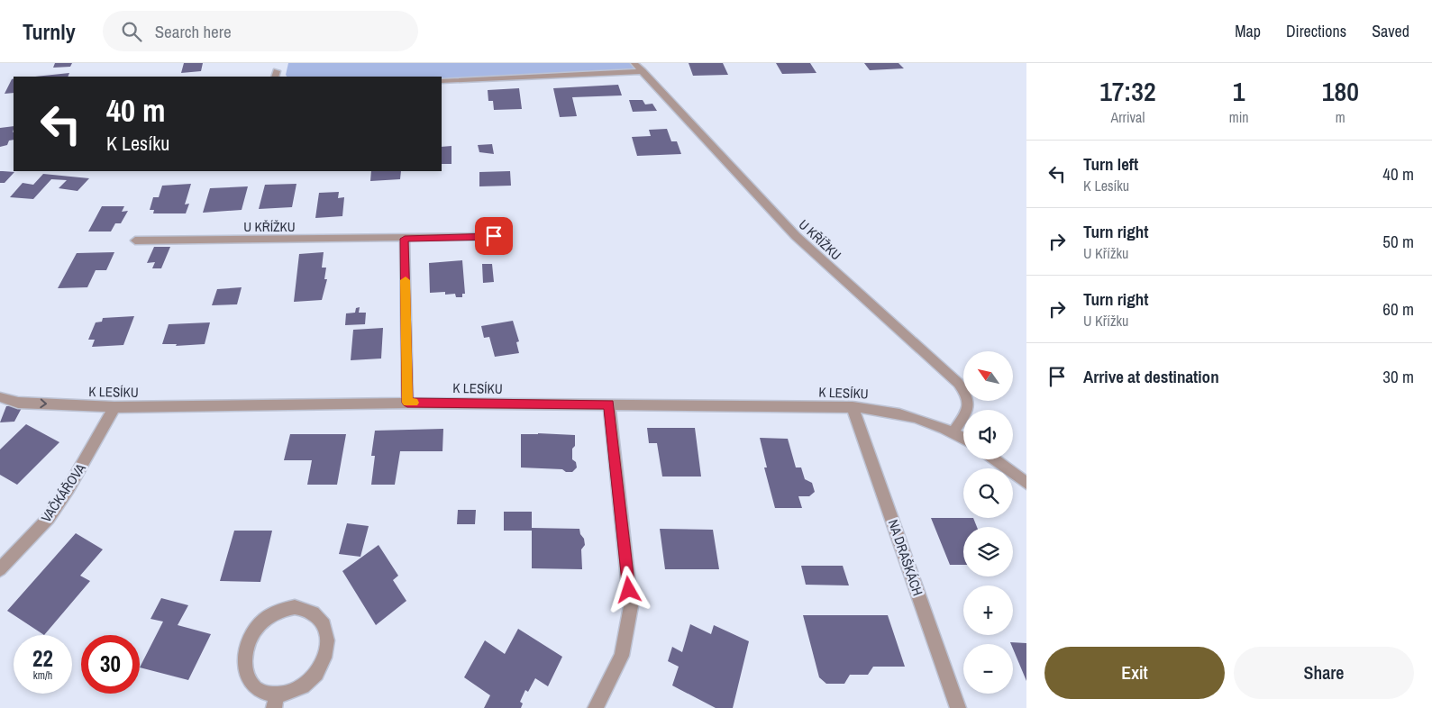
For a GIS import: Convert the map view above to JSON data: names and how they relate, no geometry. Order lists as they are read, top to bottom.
{
  "streets": {
    "street": [
      "U KŘÍŽKU",
      "K LESÍKU",
      "VAČKÁŘOVA",
      "NA DRAŠKÁCH"
    ]
  },
  "crossings": [
    ["U KŘÍŽKU", "K LESÍKU"],
    ["K LESÍKU", "VAČKÁŘOVA"],
    ["K LESÍKU", "NA DRAŠKÁCH"]
  ],
  "north": "top left",
  "page": {
    "header": "Turnly",
    "search": "Search here",
    "nav": ["Map", "Directions", "Saved"],
    "eta": [
      "17:32",
      "Arrival",
      "1",
      "min",
      "180",
      "m"
    ],
    "turn": ["40 m", "K Lesíku"],
    "list": [
      {
        "name": "Turn left",
        "note": "K Lesíku",
        "value": "40 m"
      },
      {
        "name": "Turn right",
        "note": "U Křížku",
        "value": "50 m"
      },
      {
        "name": "Turn right",
        "note": "U Křížku",
        "value": "60 m"
      },
      {
        "name": "Arrive at destination",
        "value": "30 m"
      }
    ],
    "map_buttons": ["+", "−"],
    "speed": "22 km/h",
    "limit": "30",
    "buttons": ["Exit", "Share"]
  }
}
